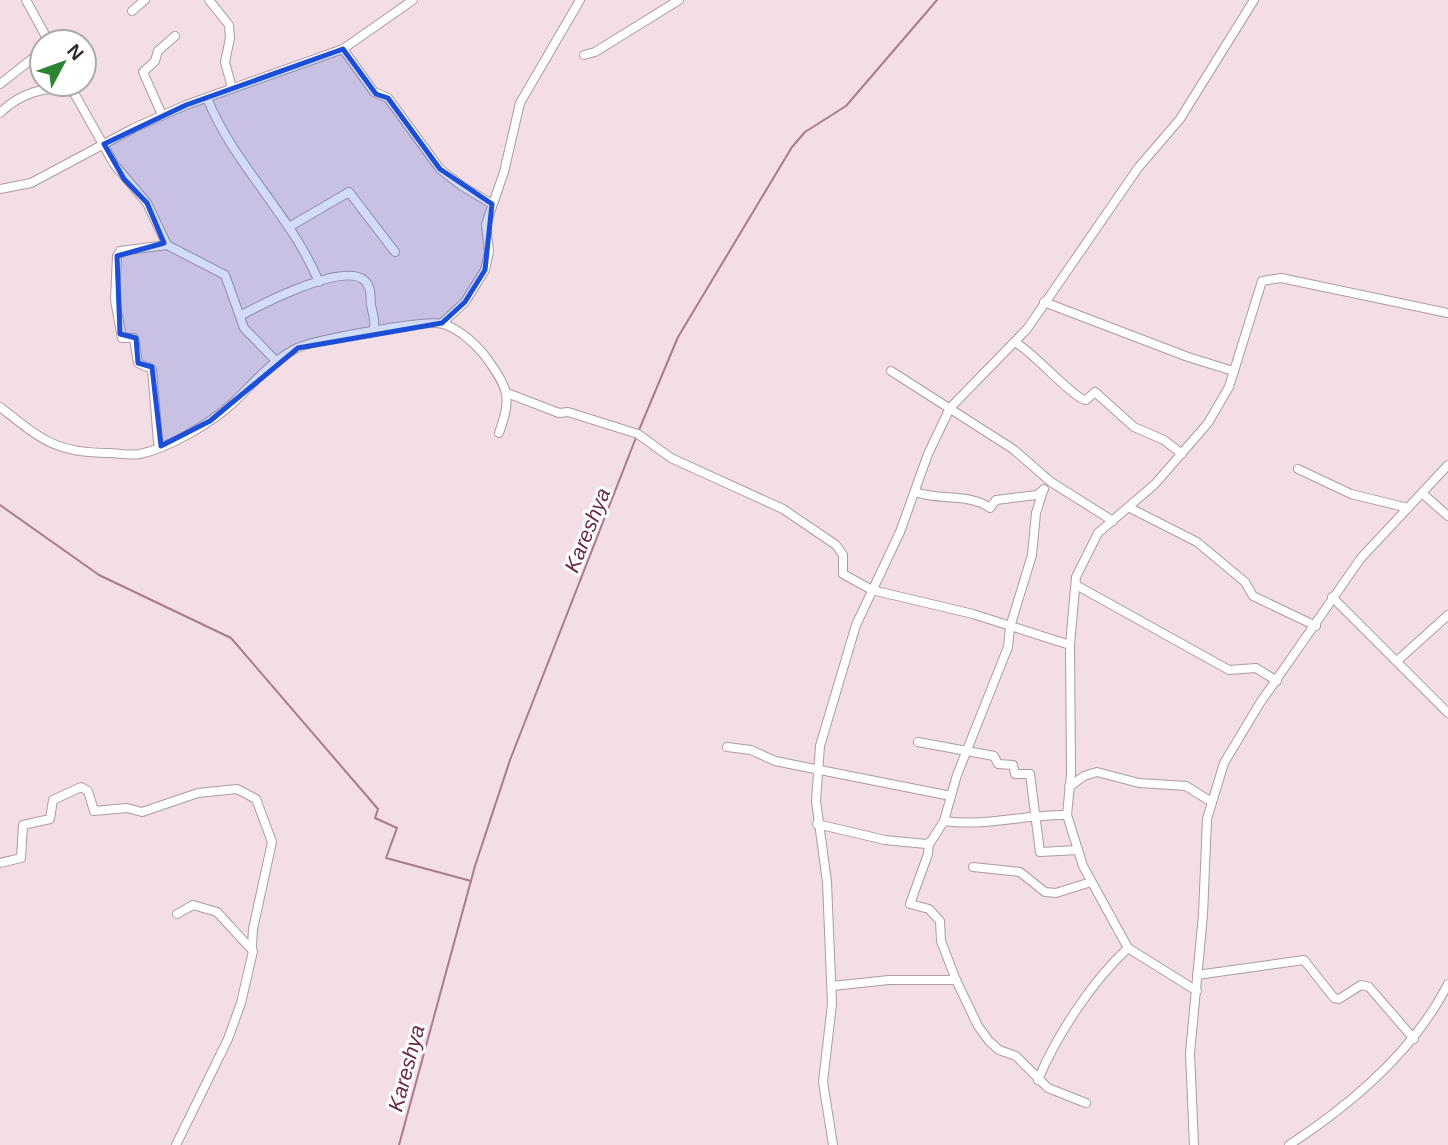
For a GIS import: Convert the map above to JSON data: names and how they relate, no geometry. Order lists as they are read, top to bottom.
{
  "water": ["Kareshya"],
  "north": "top right"
}
